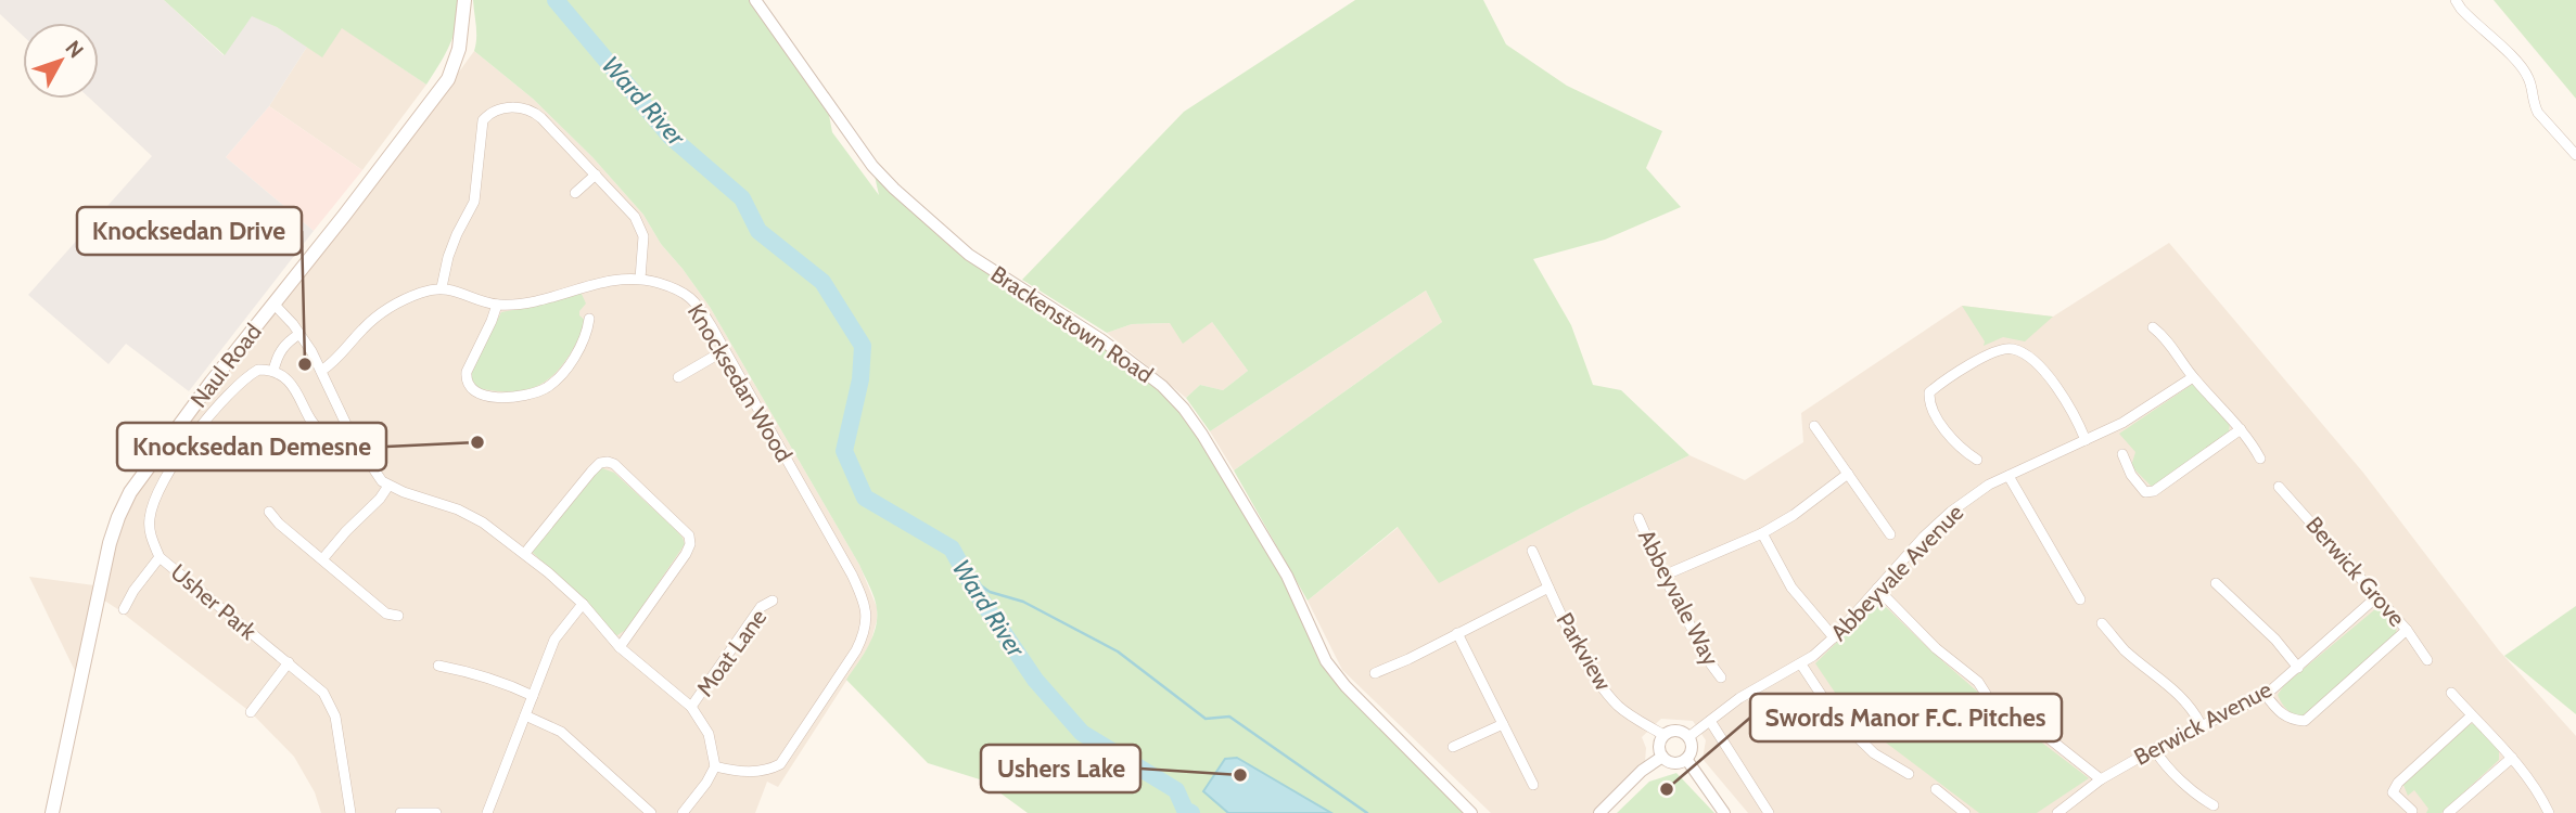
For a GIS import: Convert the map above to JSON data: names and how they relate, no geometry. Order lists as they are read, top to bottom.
{
  "streets": {
    "main road": ["Naul Road"],
    "street": [
      "Brackenstown Road",
      "Knocksedan Wood",
      "Berwick Grove",
      "Abbeyvale Avenue",
      "Abbeyvale Way",
      "Usher Park",
      "Parkview",
      "Moat Lane",
      "Berwick Avenue"
    ]
  },
  "crossings": [
    ["Berwick Grove", "Berwick Avenue"],
    ["Abbeyvale Avenue", "Parkview"]
  ],
  "water": ["Ward River"],
  "places": [
    "Knocksedan Drive",
    "Knocksedan Demesne",
    "Ushers Lake",
    "Swords Manor F.C. Pitches"
  ],
  "north": "top right"
}
